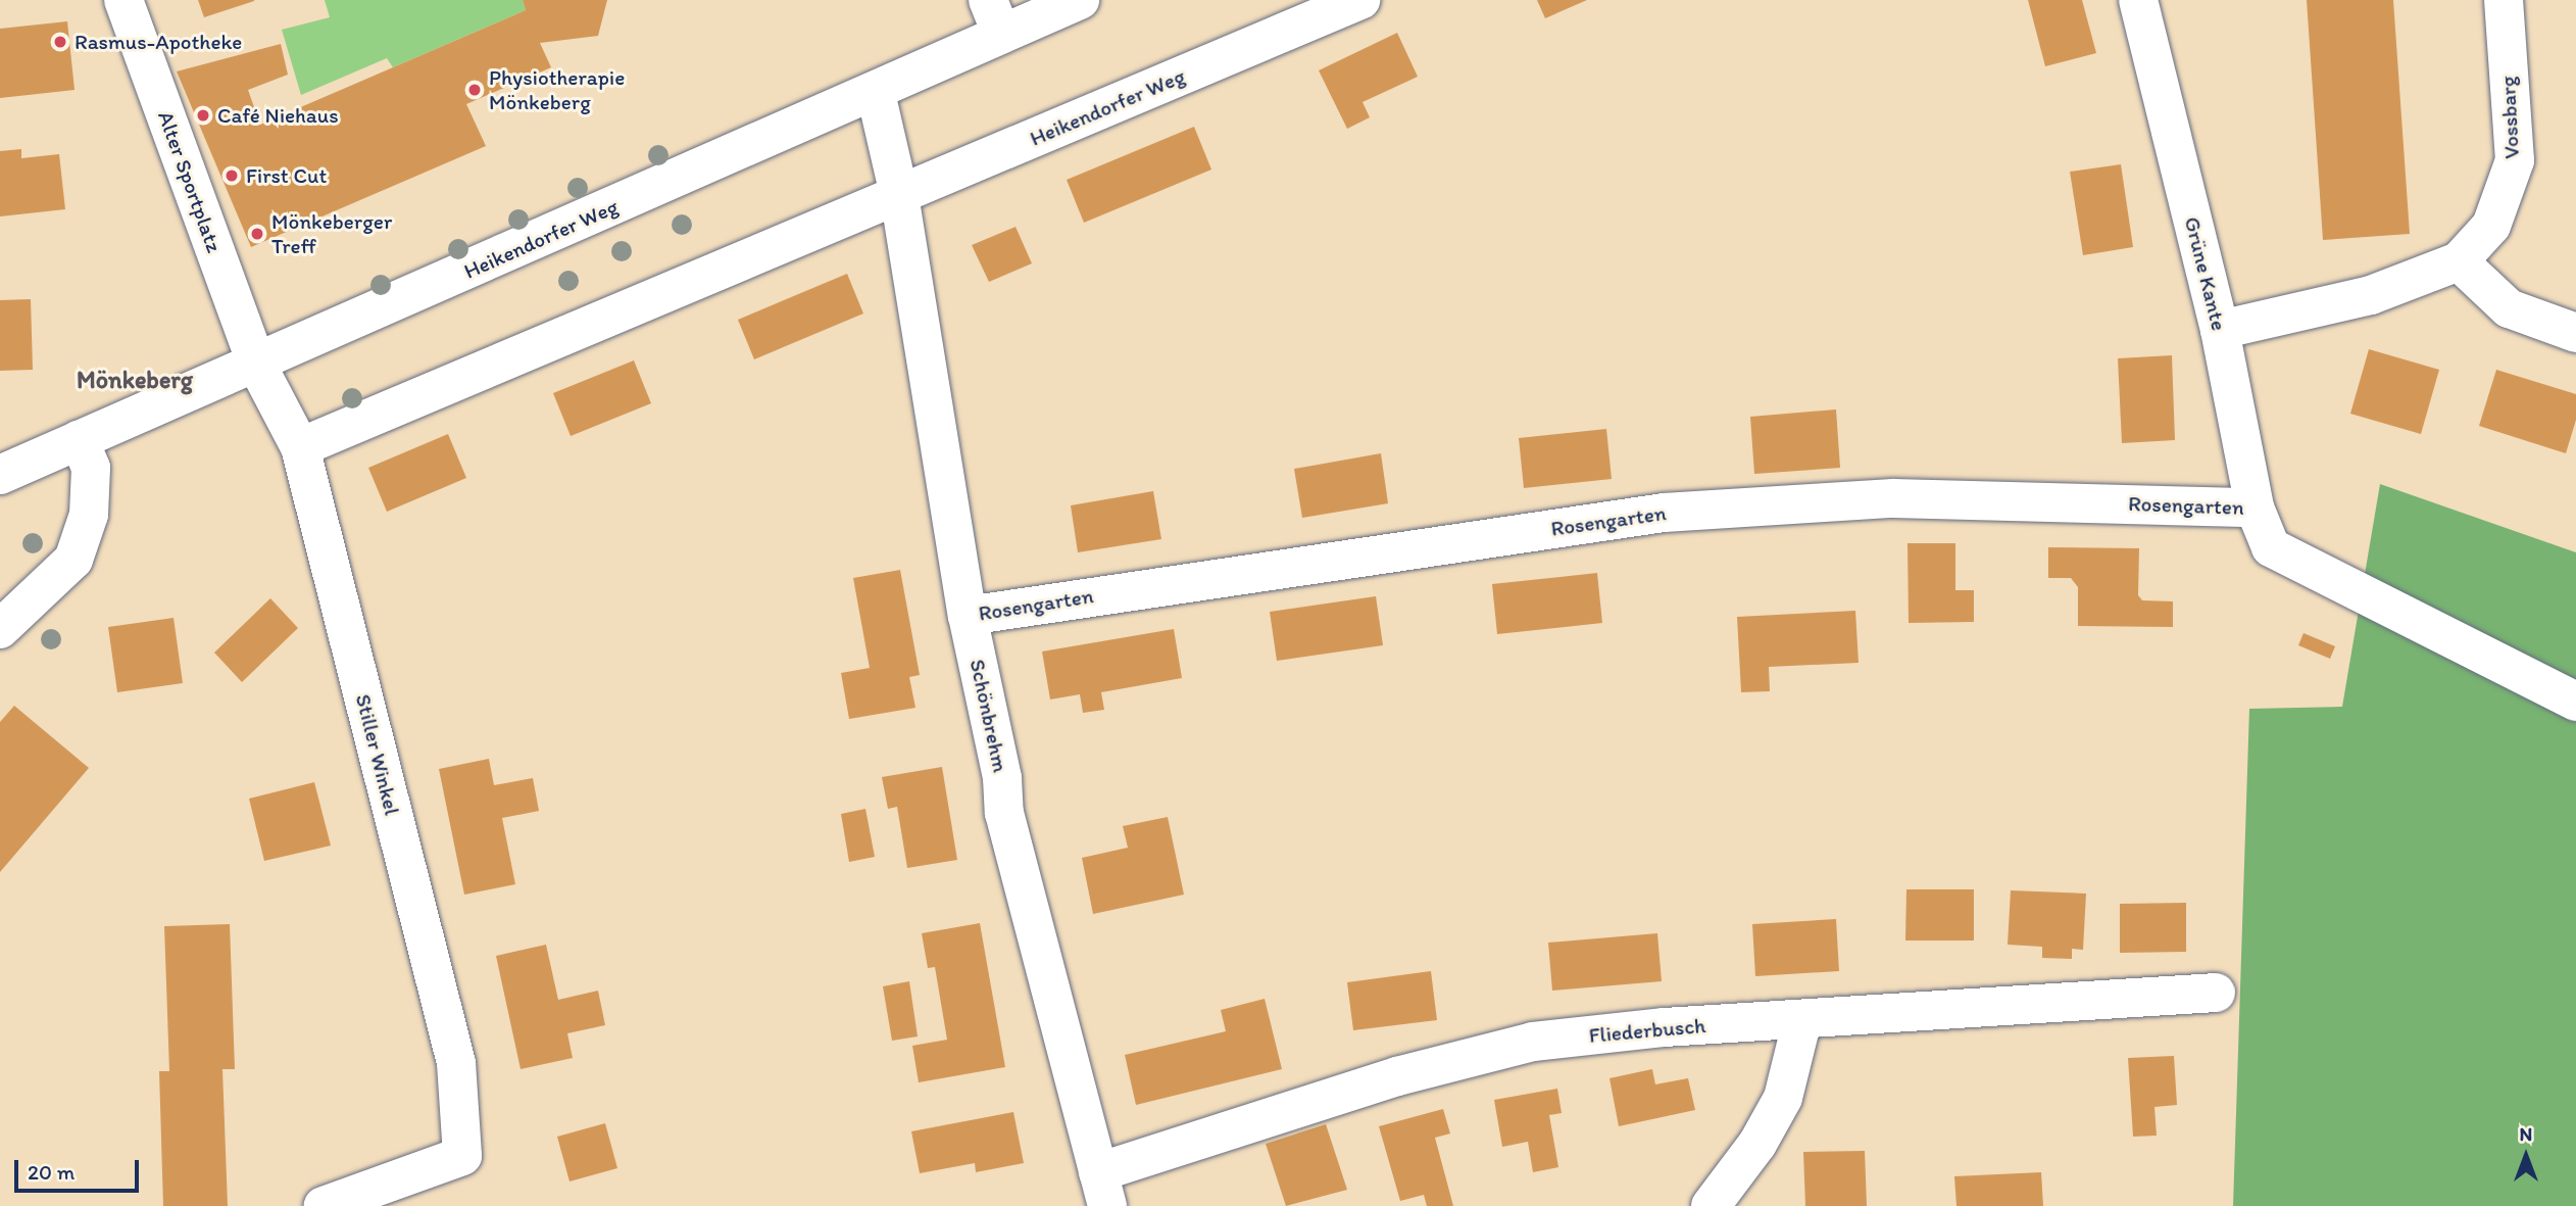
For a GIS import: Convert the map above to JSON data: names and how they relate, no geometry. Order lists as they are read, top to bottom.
{
  "streets": {
    "street": [
      "Heikendorfer Weg",
      "Vossbarg",
      "Alter Sportplatz",
      "Grüne Kante",
      "Rosengarten",
      "Schönbrehm",
      "Stiller Winkel",
      "Fliederbusch"
    ]
  },
  "crossings": [
    ["Heikendorfer Weg", "Alter Sportplatz"],
    ["Heikendorfer Weg", "Schönbrehm"],
    ["Heikendorfer Weg", "Stiller Winkel"],
    ["Vossbarg", "Grüne Kante"],
    ["Alter Sportplatz", "Stiller Winkel"],
    ["Grüne Kante", "Rosengarten"],
    ["Rosengarten", "Schönbrehm"],
    ["Schönbrehm", "Fliederbusch"]
  ],
  "districts": ["Mönkeberg"],
  "places": [
    "Rasmus-Apotheke",
    "Physiotherapie Mönkeberg",
    "Café Niehaus",
    "First Cut",
    "Mönkeberger Treff"
  ],
  "scale_bar": "20 m",
  "north": "top"
}
